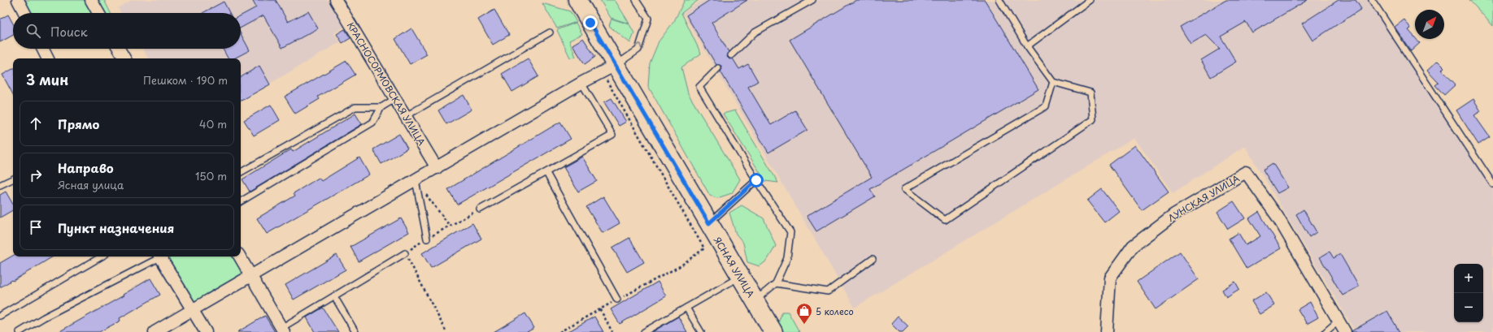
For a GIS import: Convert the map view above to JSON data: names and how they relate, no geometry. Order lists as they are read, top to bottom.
{
  "streets": {
    "main road": ["ЯСНАЯ УЛИЦА"],
    "street": ["КРАСНОСОРМОВСКАЯ УЛИЦА", "ЛУНСКАЯ УЛИЦА"]
  },
  "places": {
    "shop": ["5 колесо"]
  },
  "north": "top right",
  "page": {
    "search": "Поиск",
    "heading": ["3 мин", "Пешком · 190 m"],
    "list": [
      ["Прямо", "40 m"],
      ["Направо", "Ясная улица", "150 m"],
      "Пункт назначения"
    ],
    "map_buttons": ["+", "−"]
  }
}
